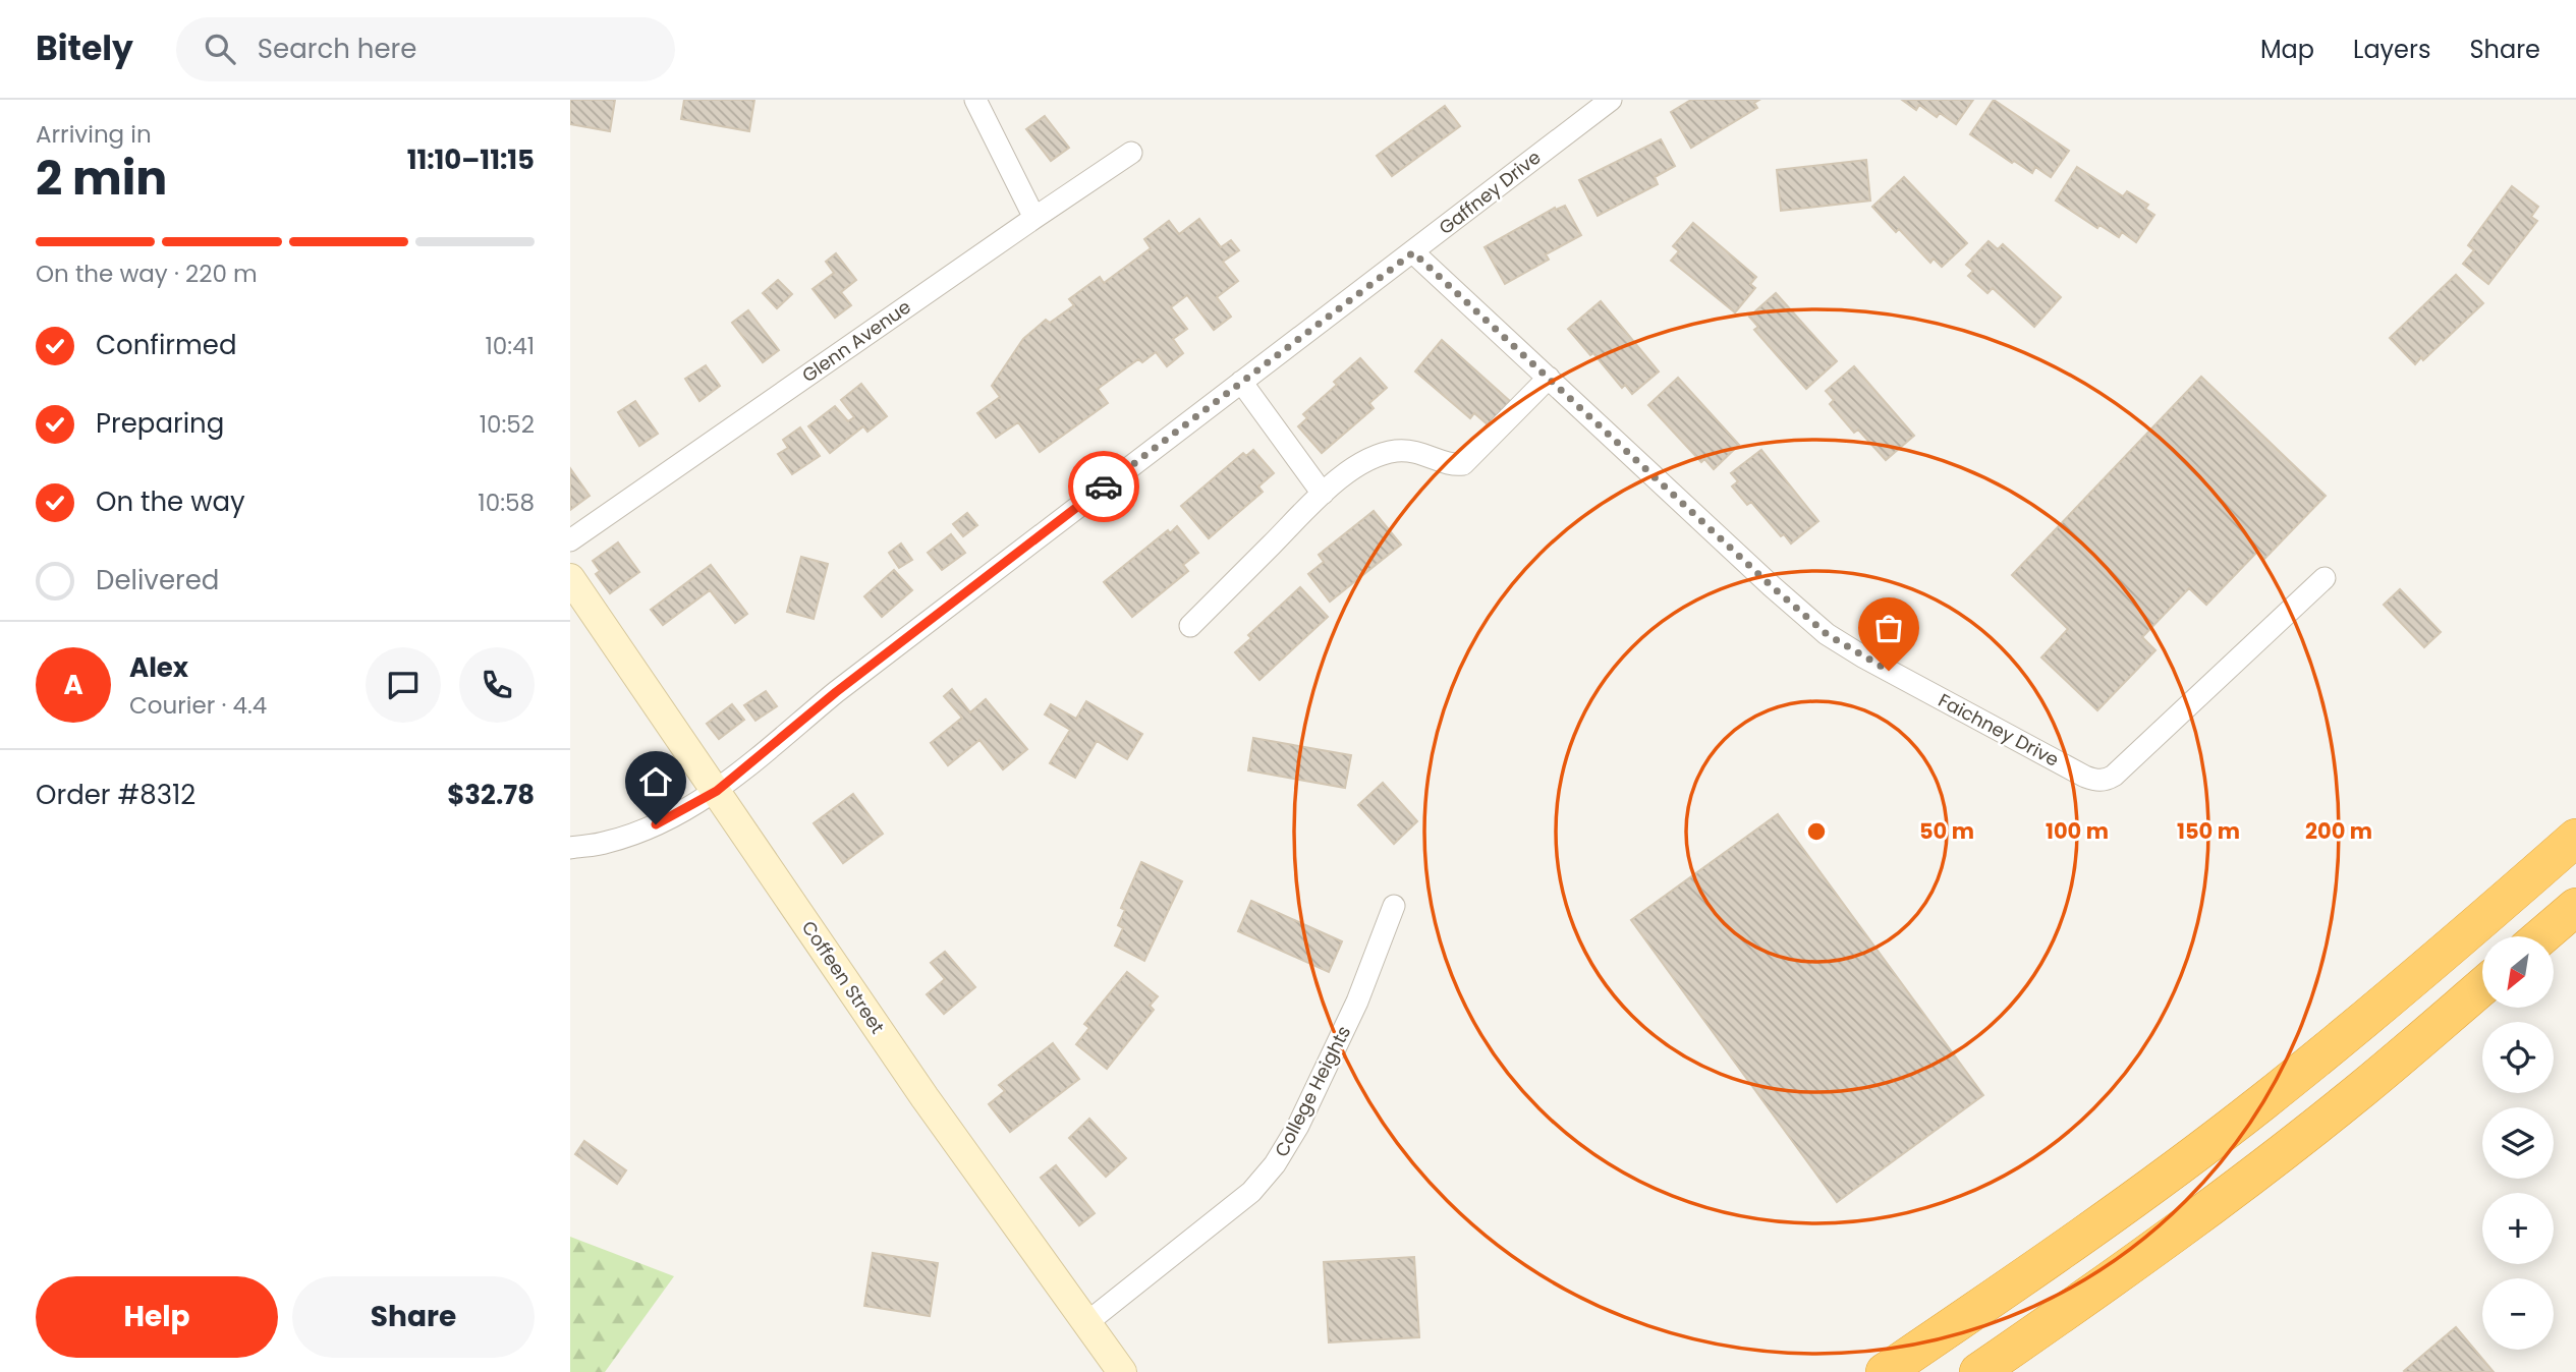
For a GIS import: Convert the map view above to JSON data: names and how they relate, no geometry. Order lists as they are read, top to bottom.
{
  "streets": {
    "main road": ["Coffeen Street"],
    "street": [
      "Gaffney Drive",
      "Glenn Avenue",
      "Faichney Drive",
      "College Heights"
    ]
  },
  "crossings": [
    ["Gaffney Drive", "Faichney Drive"],
    ["Gaffney Drive", "Coffeen Street"],
    ["Coffeen Street", "College Heights"]
  ],
  "north": "bottom left",
  "page": {
    "header": "Bitely",
    "search": "Search here",
    "nav": ["Map", "Layers", "Share"],
    "heading": ["2 min", "Arriving in", "11:10–11:15"],
    "panel": [
      "Alex",
      "Courier · 4.4",
      "Order #8312",
      "$32.78"
    ],
    "bar": "On the way · 220 m",
    "list": [
      ["Confirmed", "10:41"],
      ["Preparing", "10:52"],
      ["On the way", "10:58"],
      "Delivered"
    ],
    "round": "A",
    "map_buttons": ["+", "−"],
    "buttons": ["Help", "Share"]
  },
  "rings": [
    "50 m",
    "100 m",
    "150 m",
    "200 m"
  ]
}
